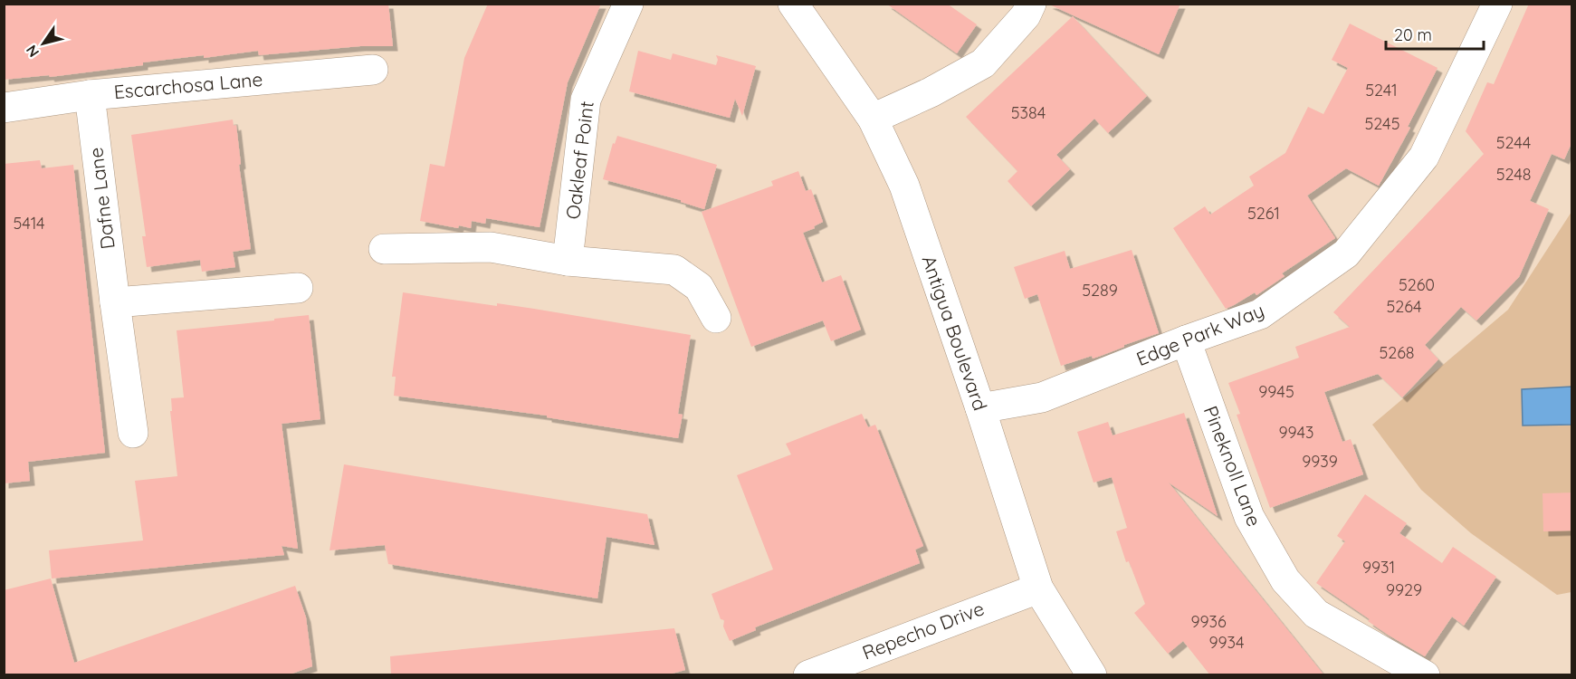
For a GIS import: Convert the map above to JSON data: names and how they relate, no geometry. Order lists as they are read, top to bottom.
{
  "streets": {
    "street": [
      "Escarchosa Lane",
      "Oakleaf Point",
      "Dafne Lane",
      "Antigua Boulevard",
      "Edge Park Way",
      "Pineknoll Lane",
      "Repecho Drive"
    ]
  },
  "crossings": [
    ["Escarchosa Lane", "Dafne Lane"],
    ["Antigua Boulevard", "Edge Park Way"],
    ["Antigua Boulevard", "Repecho Drive"],
    ["Edge Park Way", "Pineknoll Lane"]
  ],
  "house_numbers": [
    "5241",
    "5384",
    "5245",
    "5244",
    "5248",
    "5261",
    "5414",
    "5260",
    "5289",
    "5264",
    "5268",
    "9945",
    "9943",
    "9939",
    "9931",
    "9929",
    "9936",
    "9934"
  ],
  "scale_bar": "20 m",
  "north": "bottom left"
}
